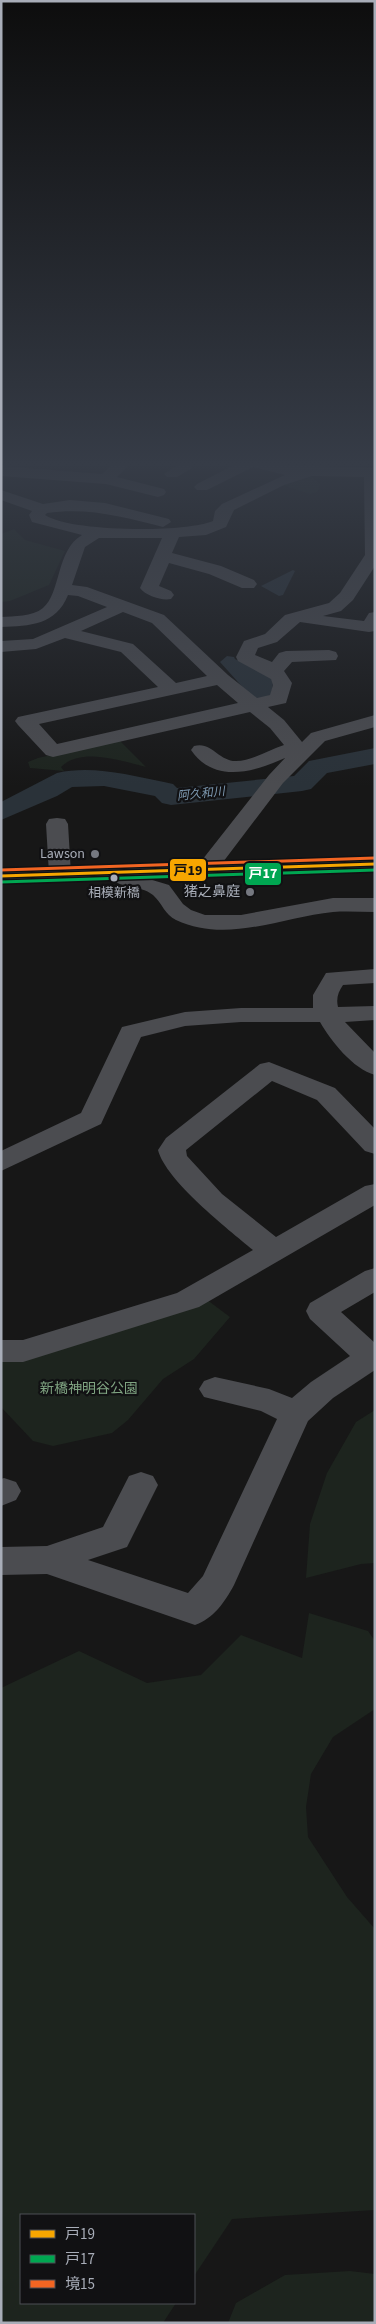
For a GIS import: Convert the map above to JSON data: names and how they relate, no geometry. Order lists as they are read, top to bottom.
{
  "water": ["阿久和川"],
  "parks": ["新橋神明谷公園"],
  "places": ["Lawson", "相模新橋", "猪之鼻庭"],
  "lines": ["transit line 境15", "transit line 戸19", "transit line 戸17"],
  "legend": ["戸19", "戸17", "境15"]
}
